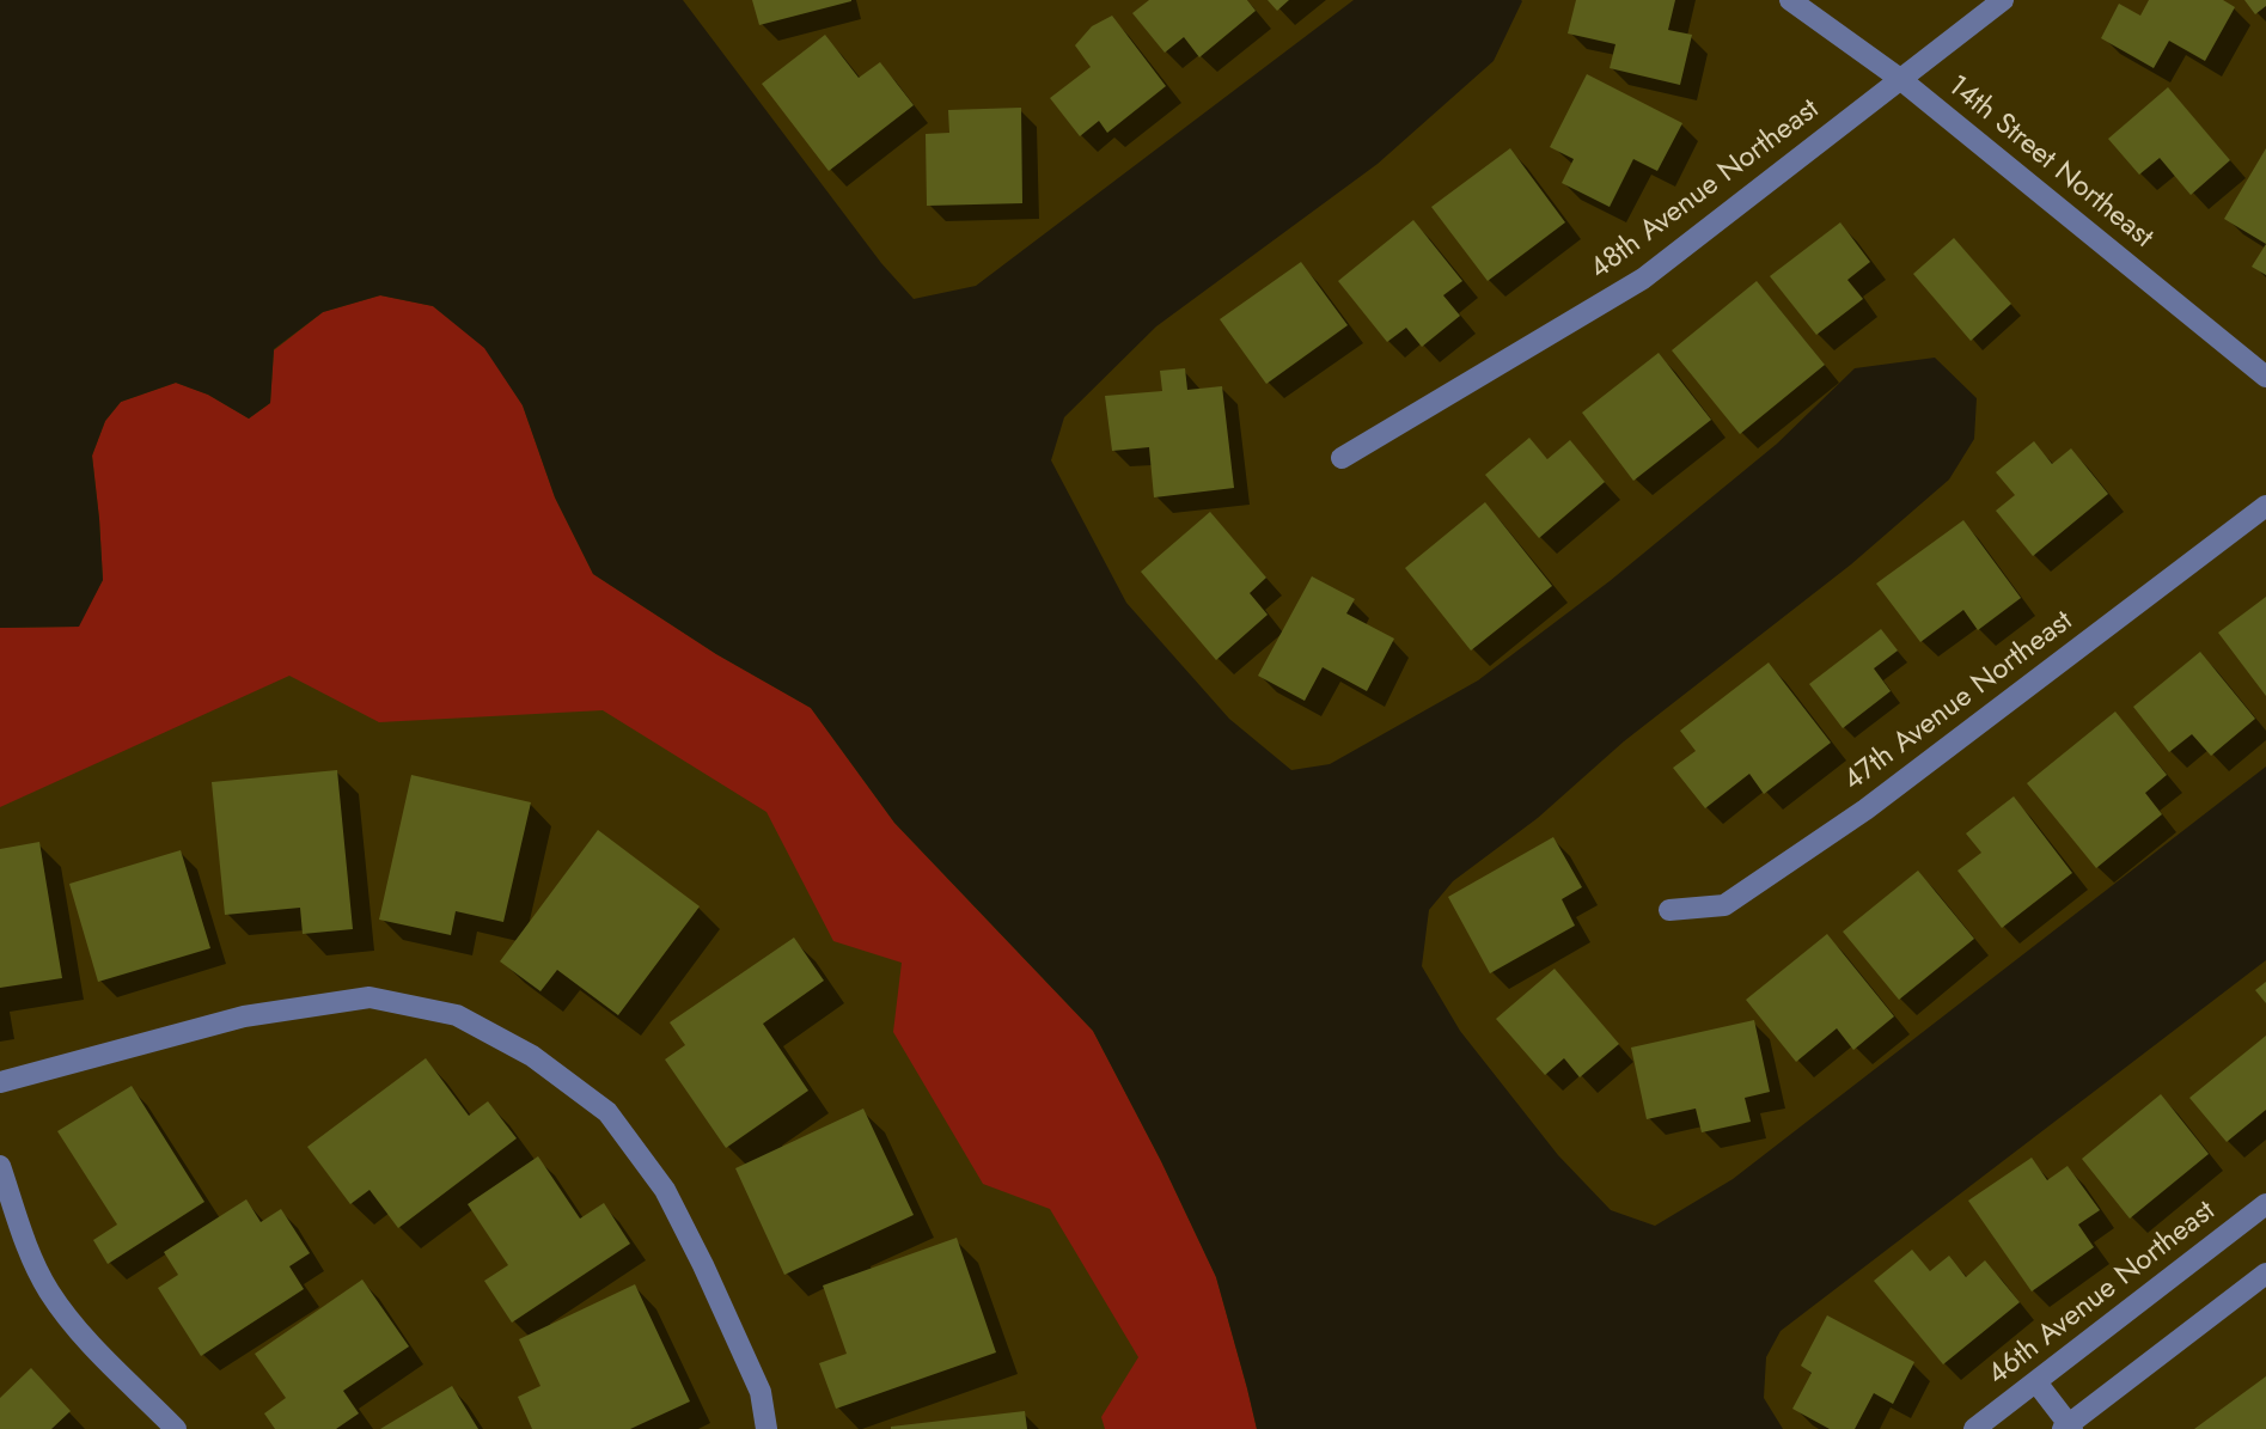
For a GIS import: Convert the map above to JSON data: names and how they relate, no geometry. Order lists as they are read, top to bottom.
{
  "streets": {
    "street": [
      "14th Street Northeast",
      "48th Avenue Northeast",
      "47th Avenue Northeast",
      "46th Avenue Northeast"
    ]
  },
  "crossings": [
    ["14th Street Northeast", "48th Avenue Northeast"]
  ]
}
